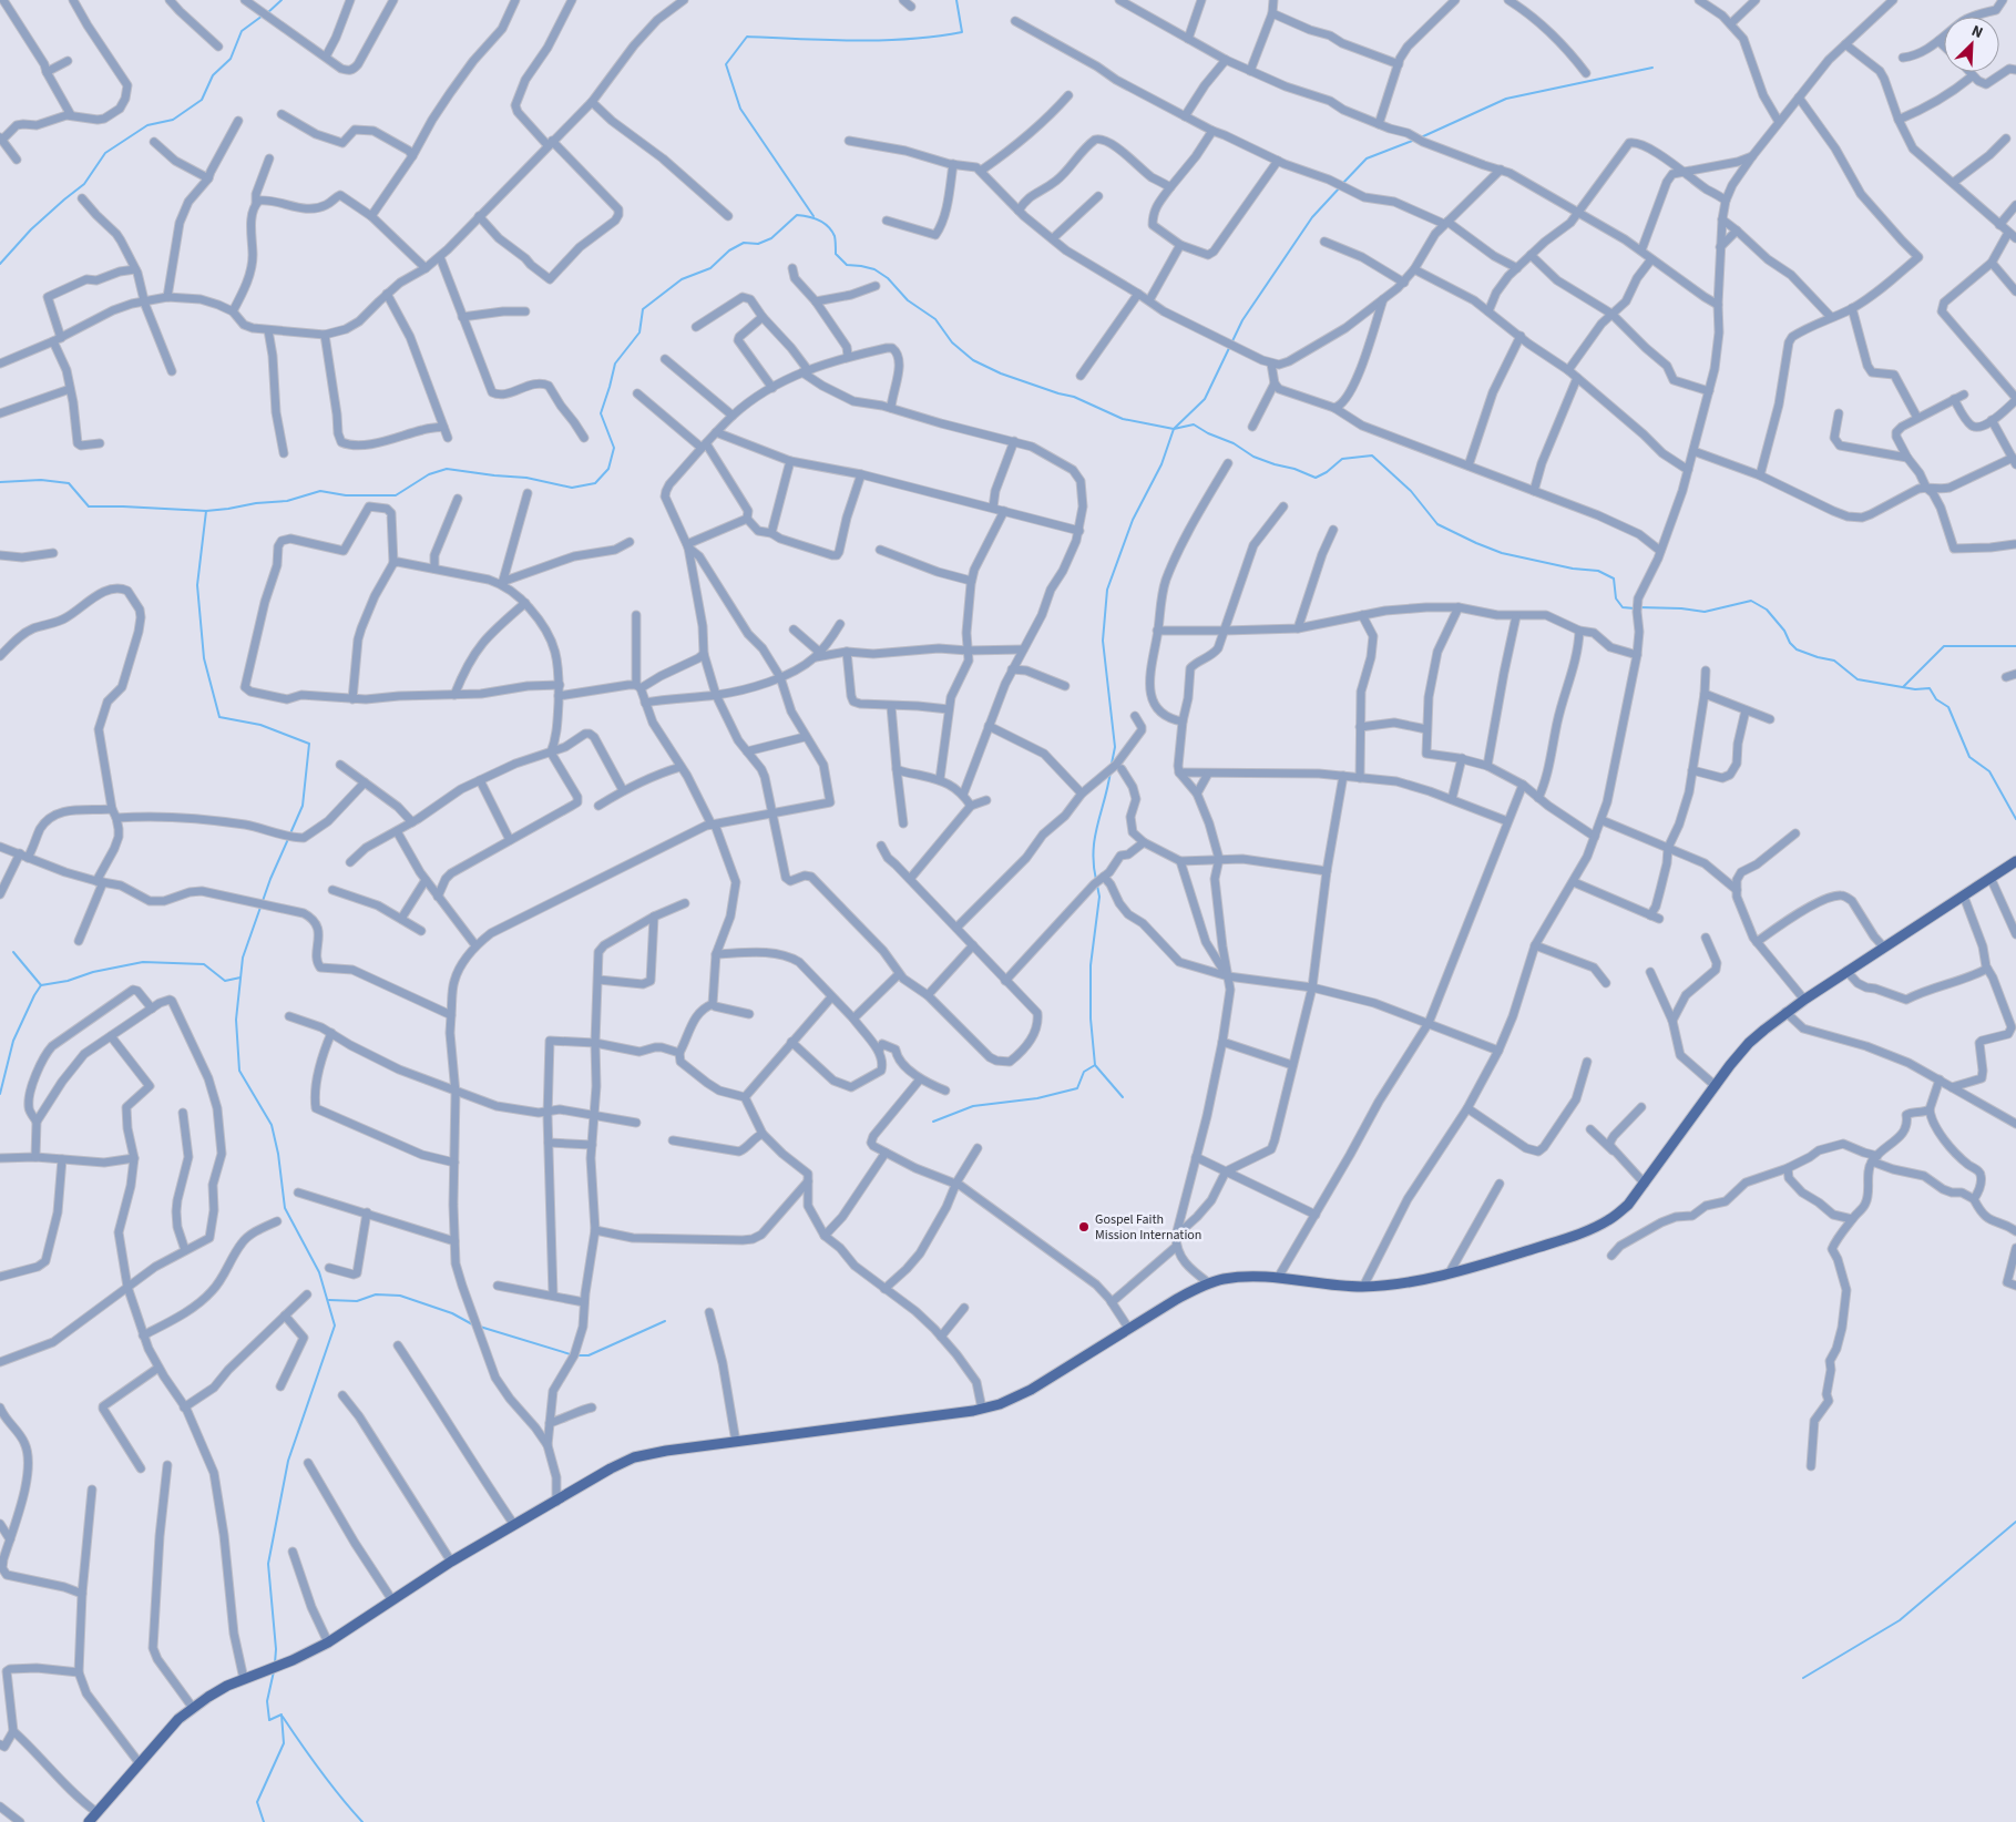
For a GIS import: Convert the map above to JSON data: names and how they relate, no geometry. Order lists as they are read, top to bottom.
{
  "places": ["Gospel Faith Mission Internation"],
  "north": "top right"
}
